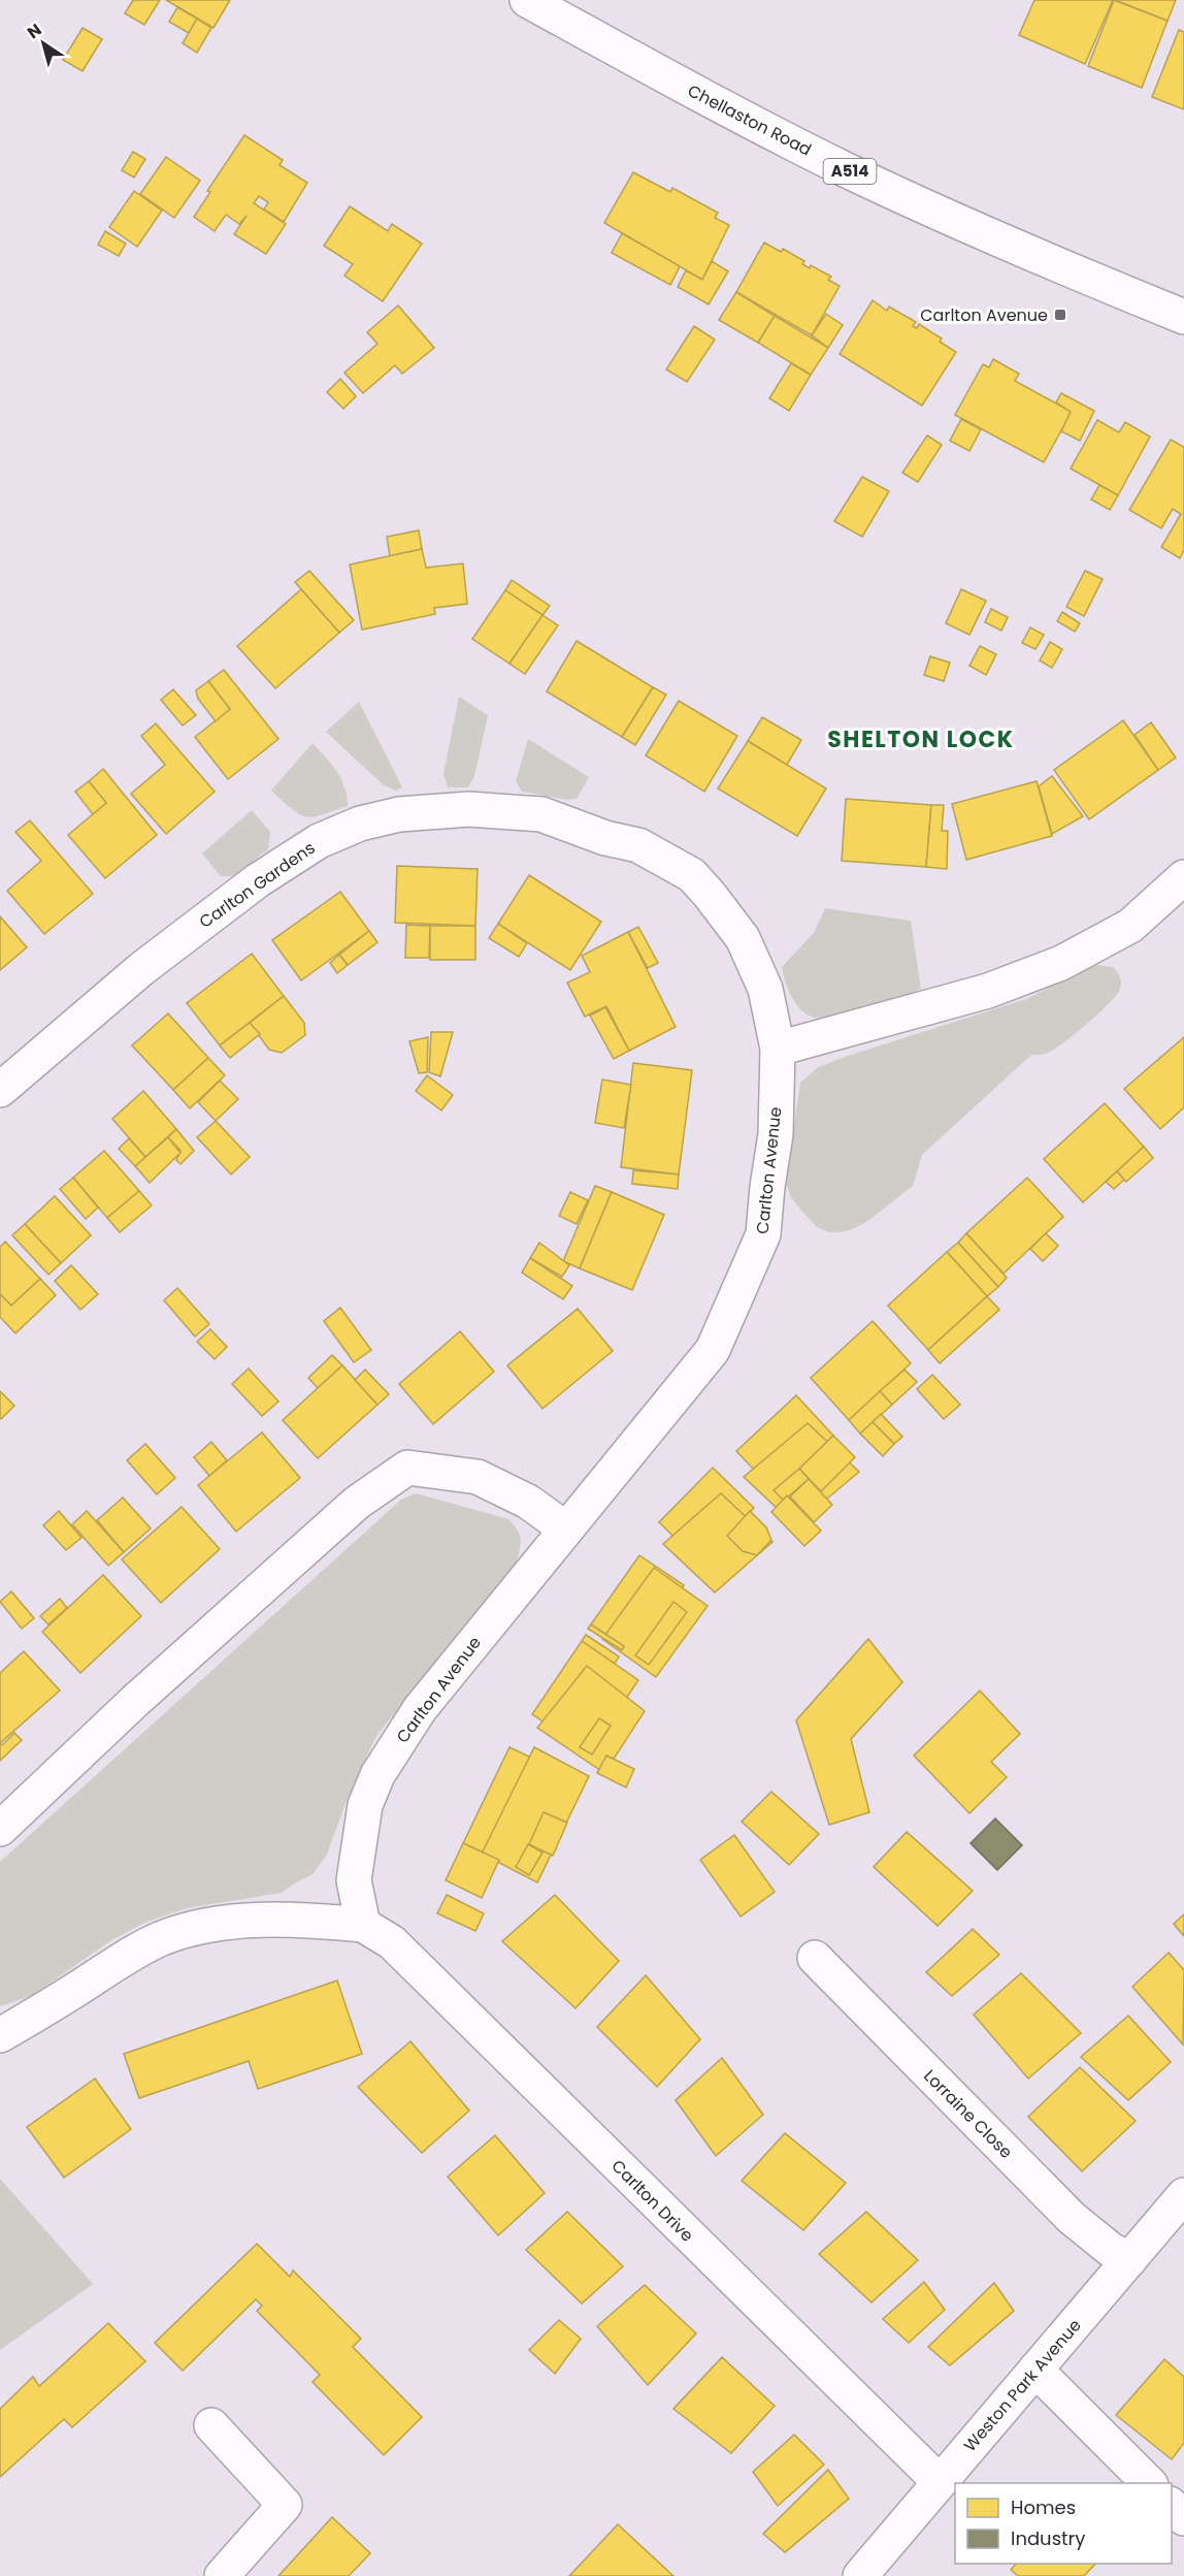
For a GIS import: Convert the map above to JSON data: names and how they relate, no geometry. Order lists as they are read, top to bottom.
{
  "streets": {
    "street": [
      "Chellaston Road",
      "A514",
      "Carlton Gardens",
      "Carlton Avenue",
      "Lorraine Close",
      "Carlton Drive",
      "Weston Park Avenue"
    ]
  },
  "crossings": [
    ["Carlton Gardens", "Carlton Avenue"],
    ["Carlton Avenue", "Carlton Drive"],
    ["Lorraine Close", "Weston Park Avenue"],
    ["Carlton Drive", "Weston Park Avenue"]
  ],
  "districts": ["SHELTON LOCK"],
  "places": {
    "transit": ["Carlton Avenue"]
  },
  "legend": ["Homes", "Industry"],
  "north": "top left"
}
